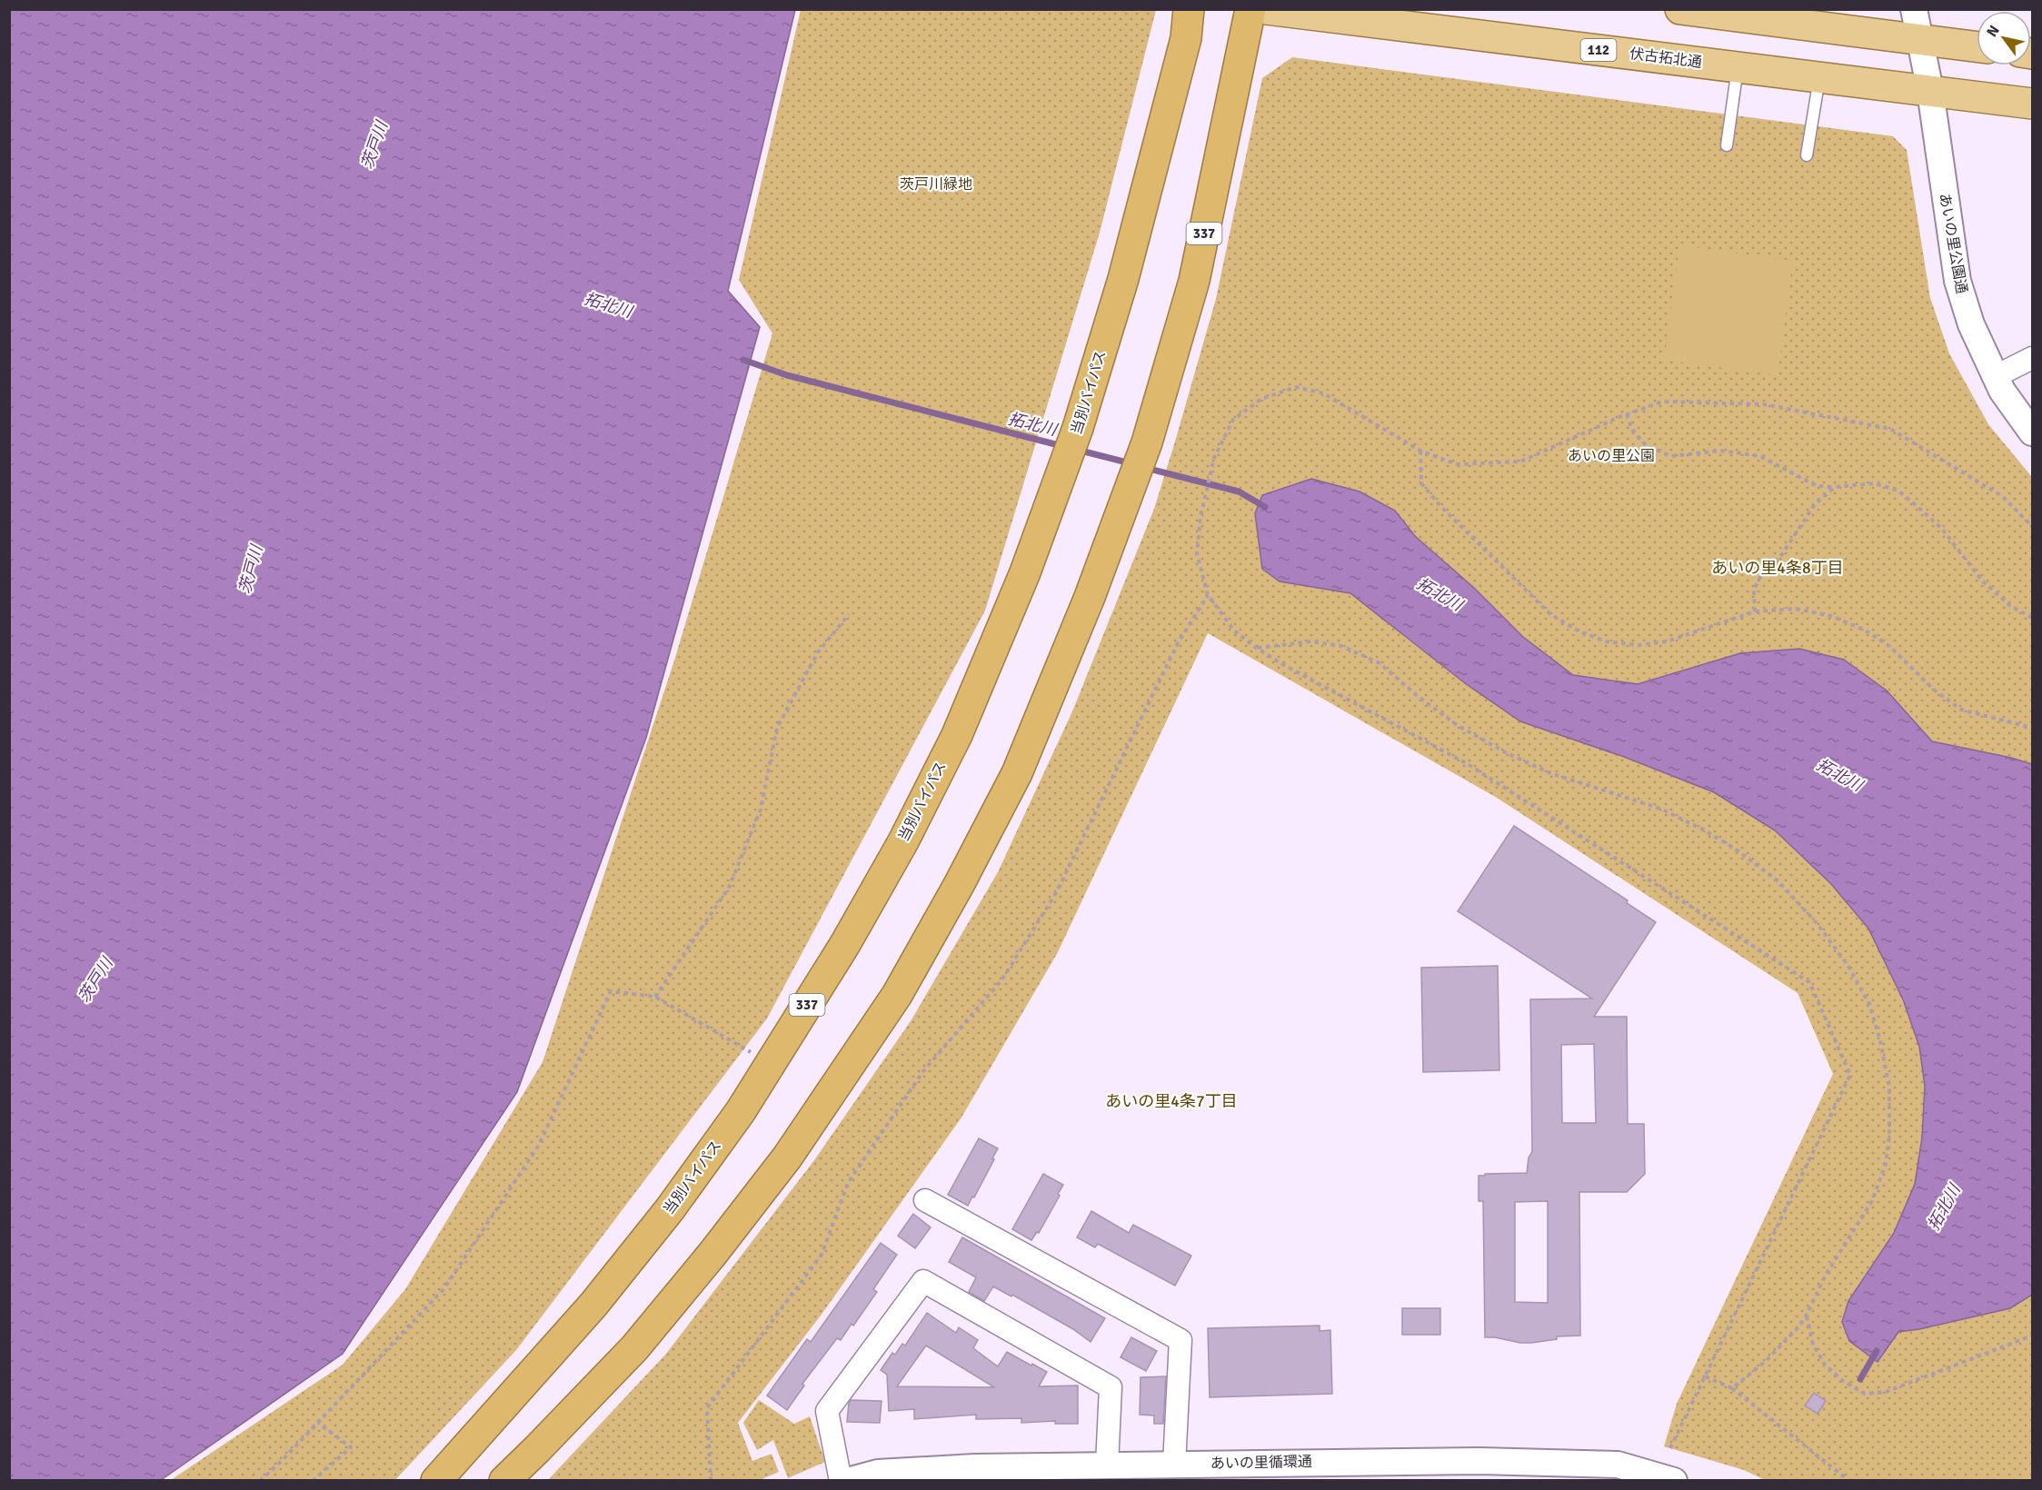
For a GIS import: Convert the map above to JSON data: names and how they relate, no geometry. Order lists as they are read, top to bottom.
{
  "streets": {
    "highway": ["337", "当別バイパス"],
    "main road": ["112", "伏古拓北通"],
    "street": ["あいの里公園通", "あいの里循環通"]
  },
  "crossings": [
    ["伏古拓北通", "あいの里公園通"]
  ],
  "districts": ["あいの里4条8丁目", "あいの里4条7丁目"],
  "water": ["茨戸川", "拓北川"],
  "parks": ["茨戸川緑地", "あいの里公園"],
  "north": "top left"
}
